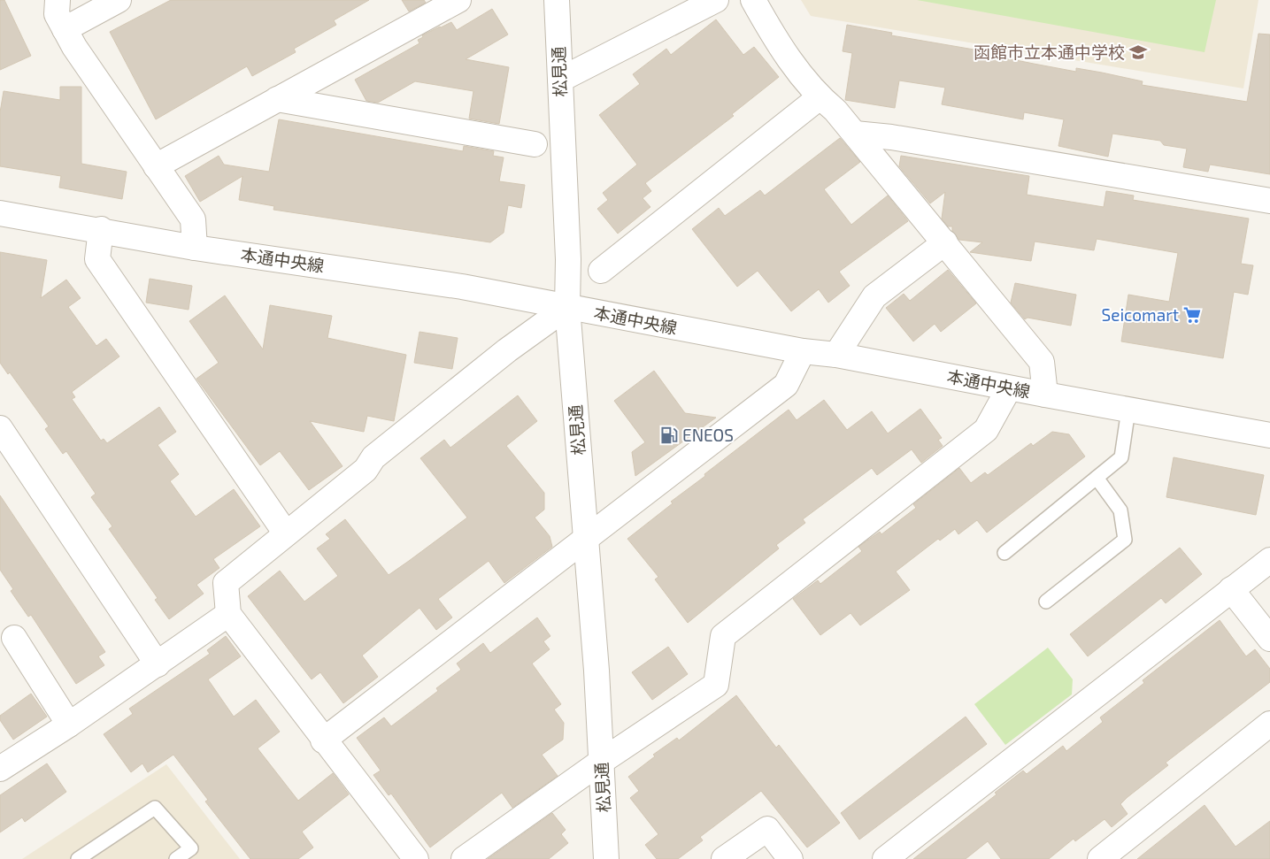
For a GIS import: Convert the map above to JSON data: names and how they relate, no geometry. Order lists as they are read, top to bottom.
{
  "streets": {
    "street": ["松見通", "本通中央線"]
  },
  "crossings": [
    ["松見通", "本通中央線"]
  ],
  "places": {
    "school or university": ["函館市立本通中学校"],
    "supermarket": ["Seicomart"],
    "fuel station": ["ENEOS"]
  }
}
